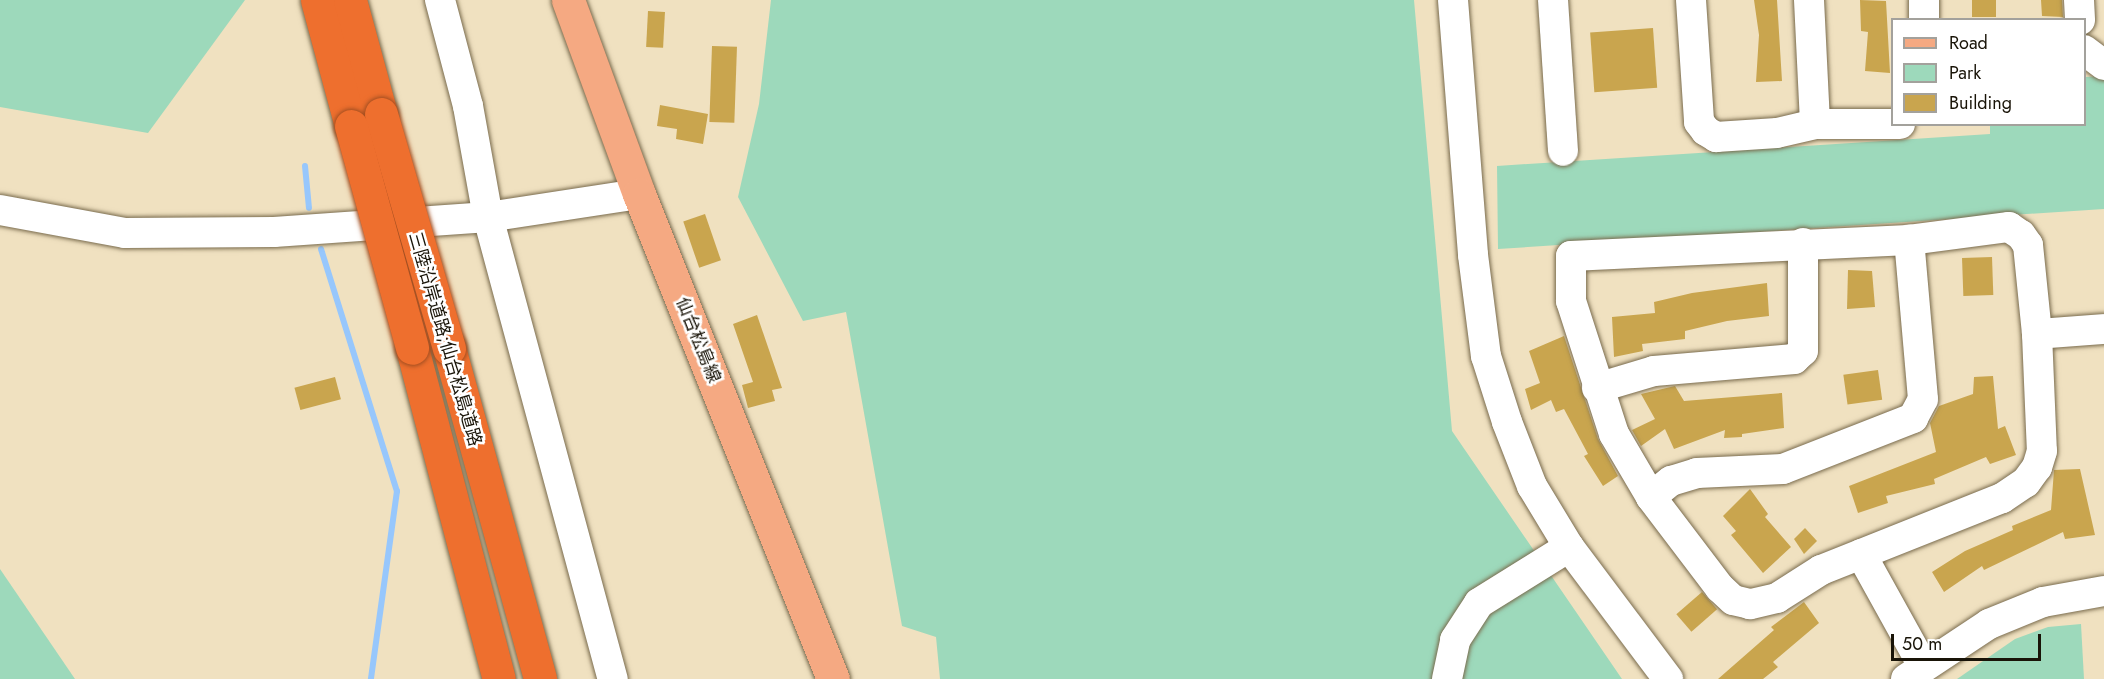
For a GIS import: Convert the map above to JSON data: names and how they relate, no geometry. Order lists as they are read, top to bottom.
{
  "streets": {
    "highway": ["三陸沿岸道路;仙台松島道路"],
    "main road": ["仙台松島線"]
  },
  "legend": ["Road", "Park", "Building"],
  "scale_bar": "50 m"
}
